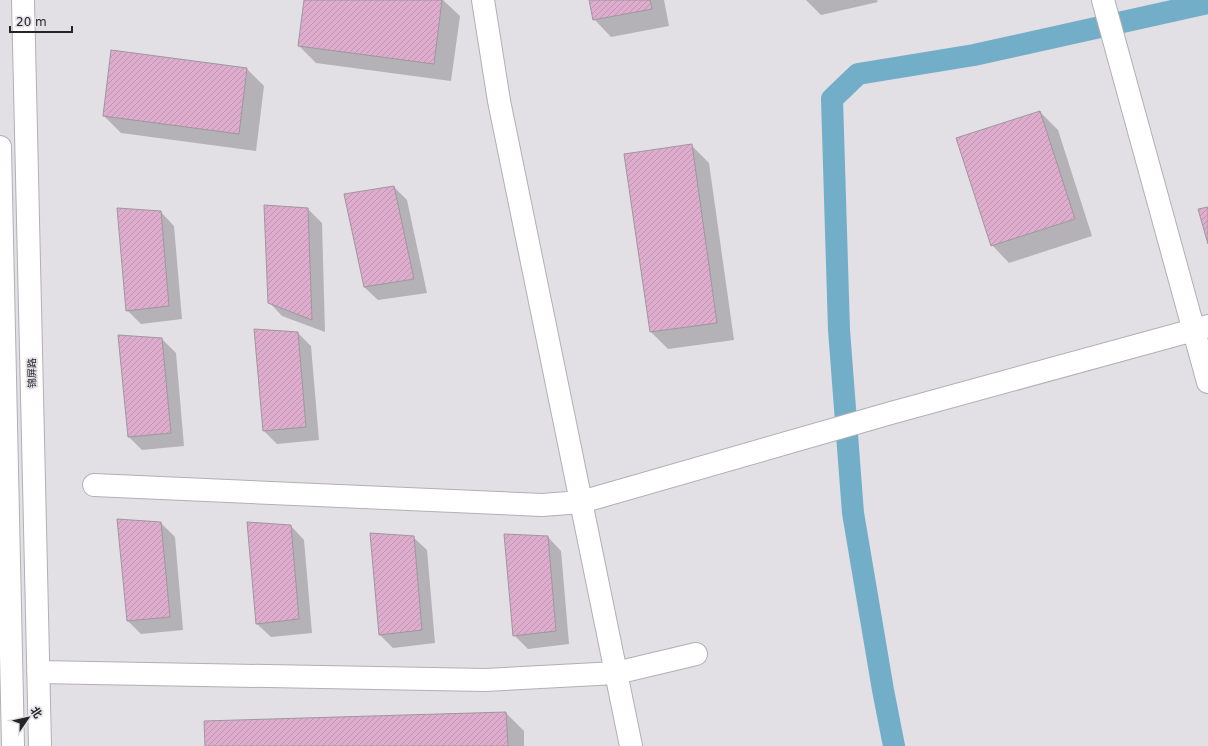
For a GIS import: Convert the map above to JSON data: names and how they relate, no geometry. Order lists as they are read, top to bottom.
{
  "streets": {
    "street": ["锦屏路"]
  },
  "scale_bar": "20 m",
  "north": "top right"
}
